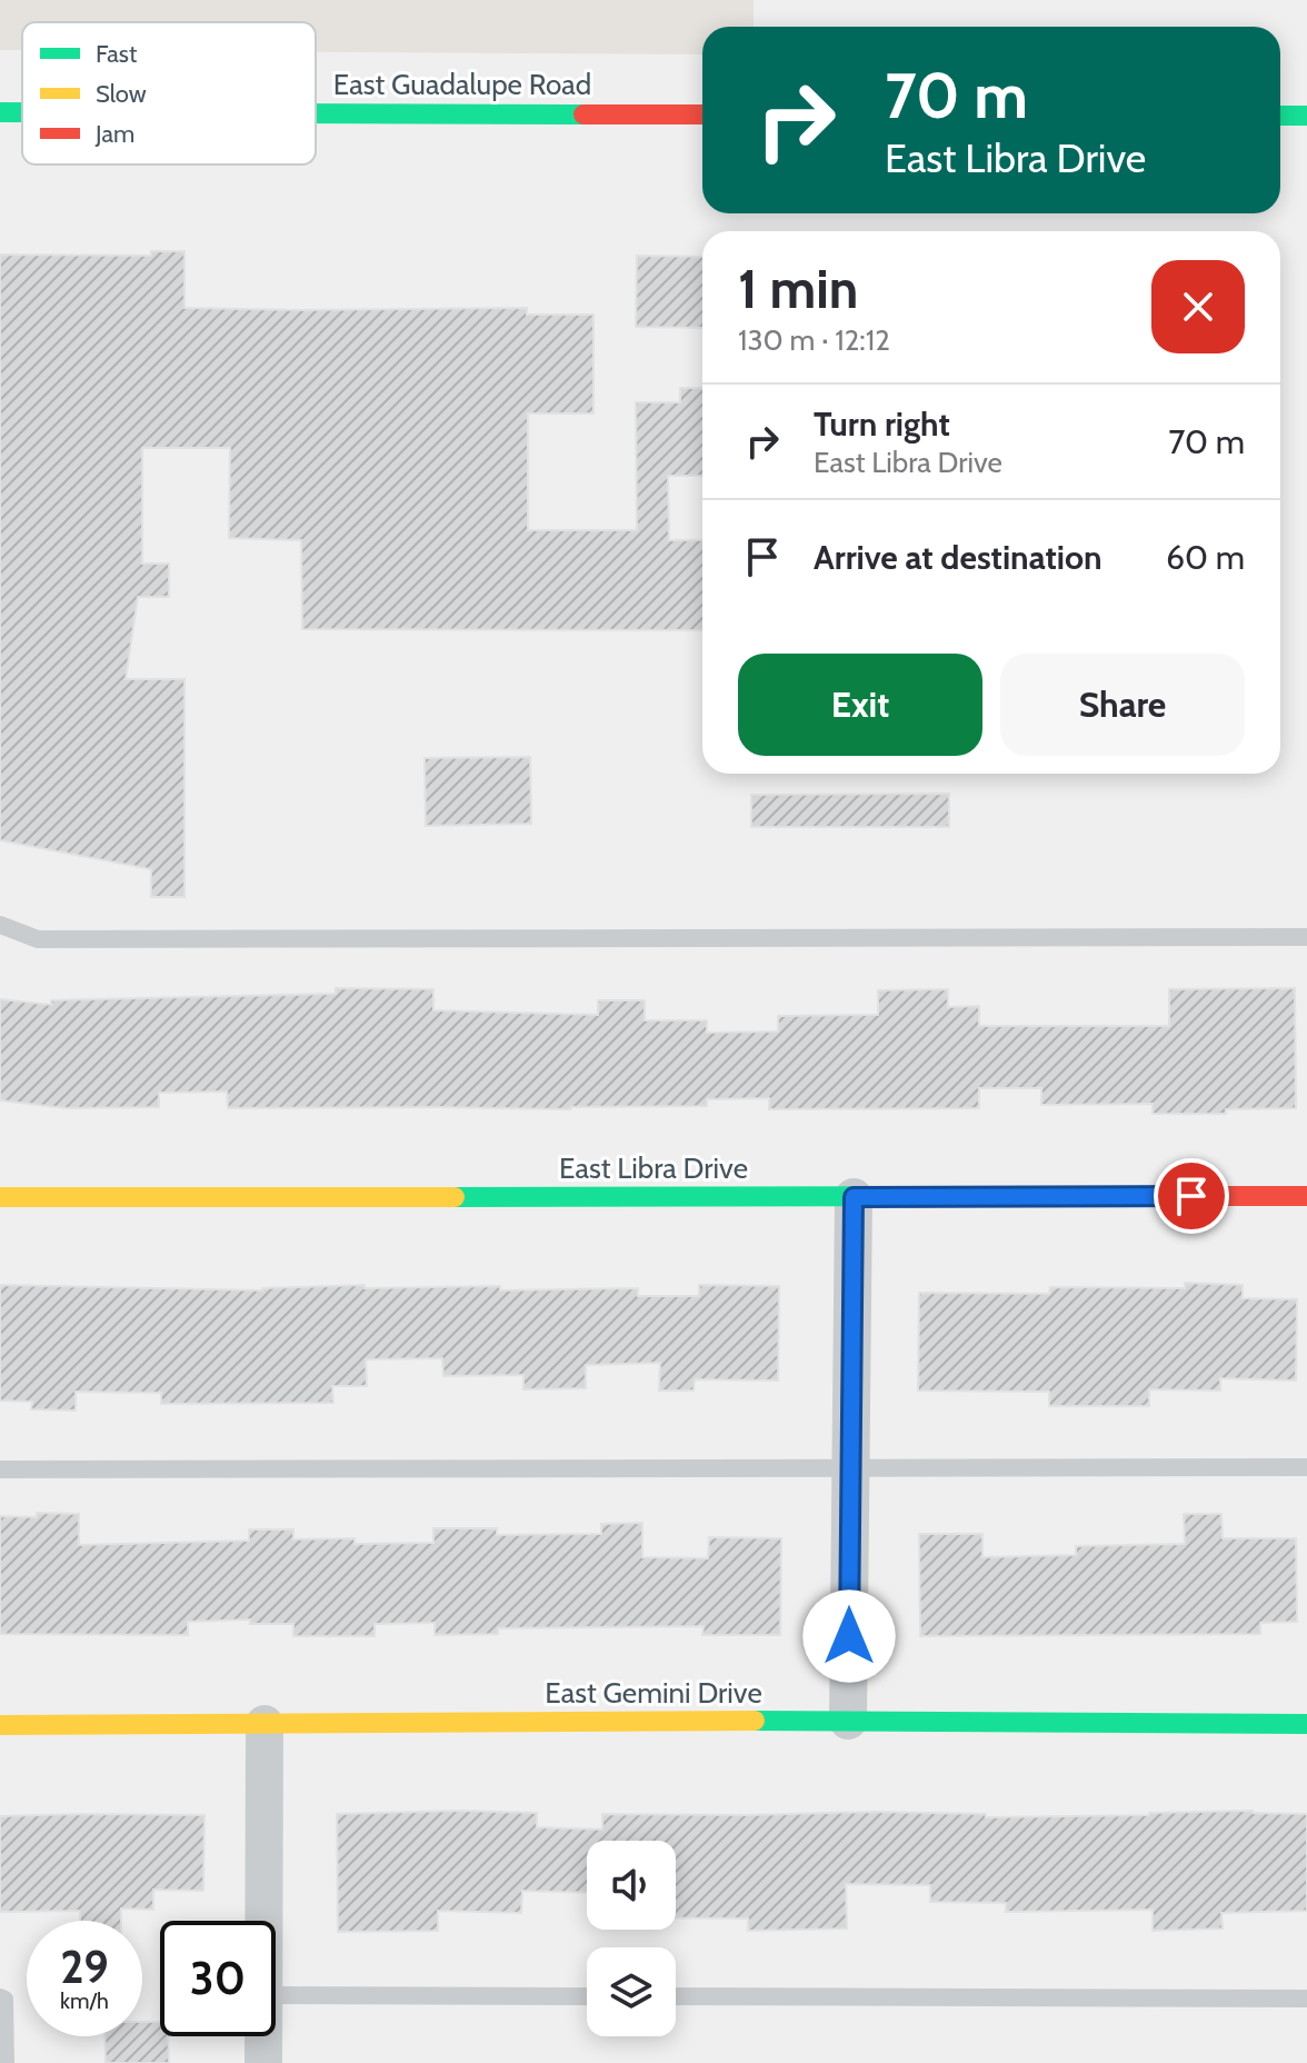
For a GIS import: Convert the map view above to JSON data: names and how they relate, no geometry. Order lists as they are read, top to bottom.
{
  "streets": {
    "street": ["East Guadalupe Road", "East Libra Drive", "East Gemini Drive"]
  },
  "legend": ["Fast", "Slow", "Jam"],
  "page": {
    "turn": ["70 m", "East Libra Drive"],
    "heading": ["1 min", "130 m · 12:12"],
    "list": [
      {
        "name": "Turn right",
        "note": "East Libra Drive",
        "value": "70 m"
      },
      {
        "name": "Arrive at destination",
        "value": "60 m"
      }
    ],
    "buttons": ["Exit", "Share"],
    "speed": "29 km/h",
    "limit": "30"
  }
}
